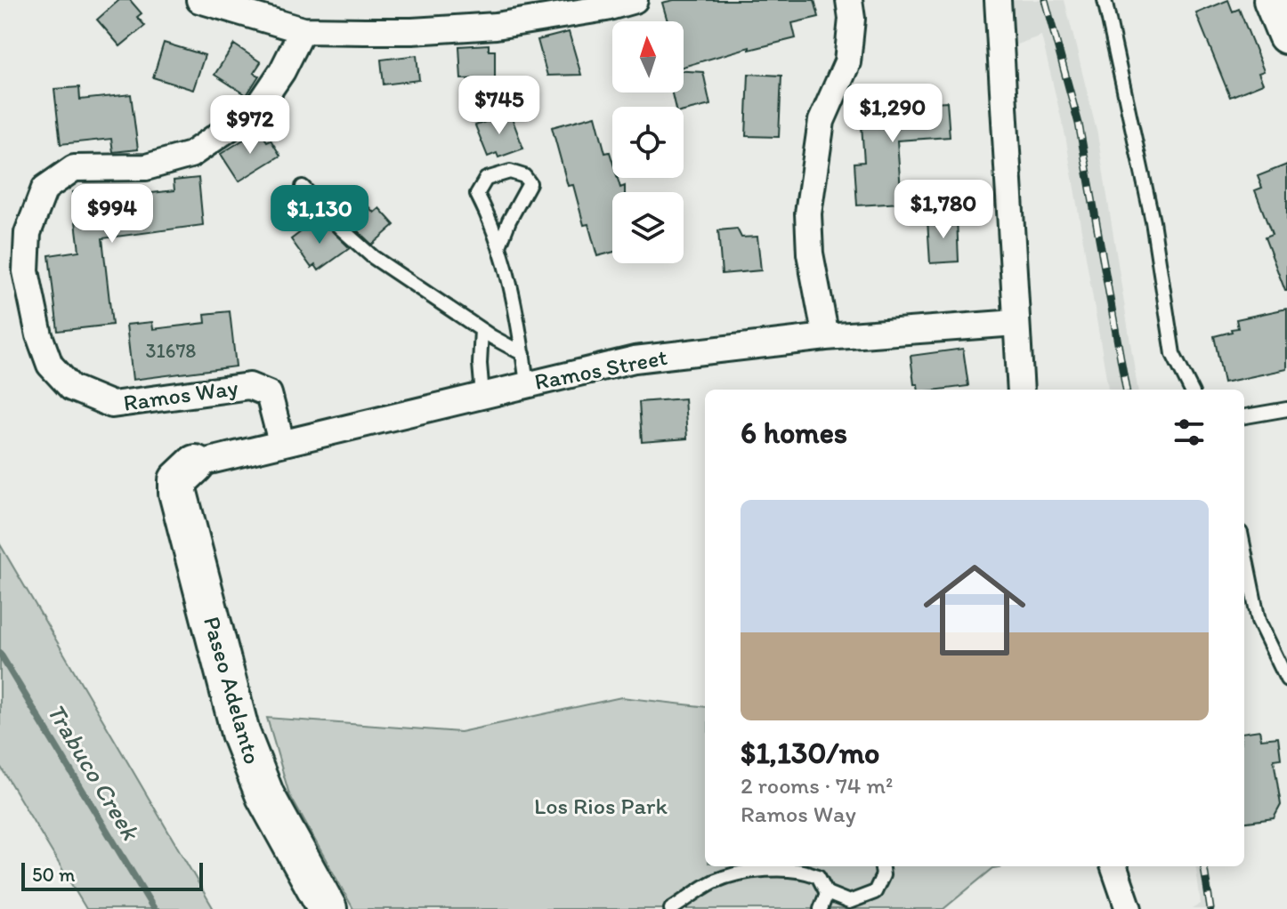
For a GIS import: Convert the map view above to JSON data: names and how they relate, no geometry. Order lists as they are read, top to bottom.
{
  "streets": {
    "street": ["Ramos Street", "Ramos Way", "Paseo Adelanto"]
  },
  "crossings": [
    ["Ramos Street", "Ramos Way"],
    ["Ramos Street", "Paseo Adelanto"]
  ],
  "water": ["Trabuco Creek"],
  "parks": ["Los Rios Park"],
  "house_numbers": ["31678"],
  "scale_bar": "50 m",
  "north": "top",
  "page": {
    "price": [
      "$745",
      "$1,290",
      "$972",
      "$1,780",
      "$994",
      "$1,130"
    ],
    "heading": "6 homes",
    "list": [
      {
        "name": "$1,130/mo",
        "note": "2 rooms · 74 m² · Ramos Way"
      }
    ],
    "scale": "50 m"
  }
}
